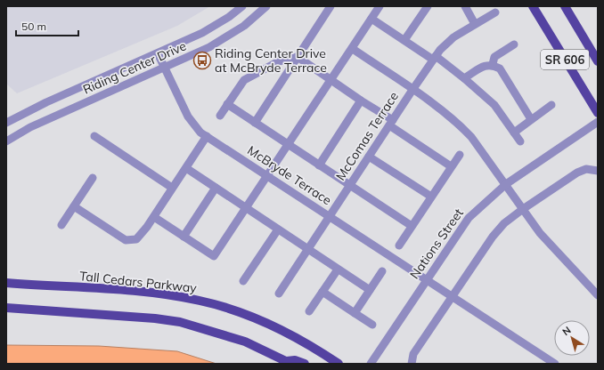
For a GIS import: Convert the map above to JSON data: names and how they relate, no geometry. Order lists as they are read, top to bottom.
{
  "streets": {
    "main road": ["SR 606", "Tall Cedars Parkway"],
    "street": [
      "Riding Center Drive",
      "McComas Terrace",
      "McBryde Terrace",
      "Nations Street"
    ]
  },
  "crossings": [
    ["Riding Center Drive", "McBryde Terrace"],
    ["McComas Terrace", "McBryde Terrace"],
    ["McBryde Terrace", "Nations Street"]
  ],
  "places": {
    "bus stop": ["Riding Center Drive at McBryde Terrace"]
  },
  "scale_bar": "50 m",
  "north": "top left"
}
